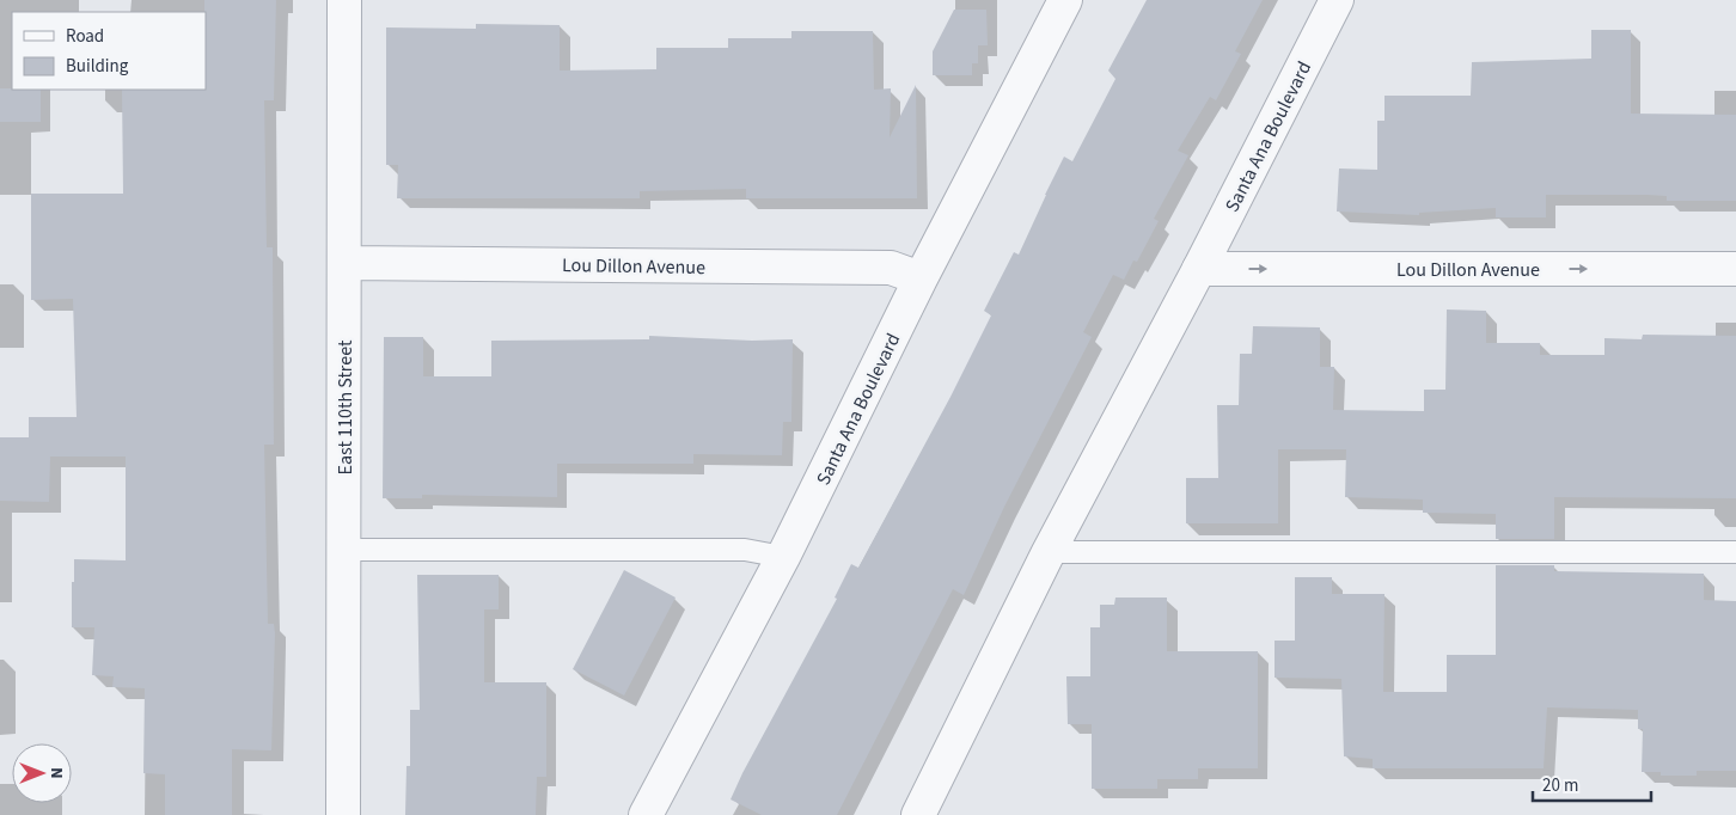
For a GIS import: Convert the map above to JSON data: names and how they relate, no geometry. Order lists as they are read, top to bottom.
{
  "streets": {
    "street": ["Santa Ana Boulevard", "Lou Dillon Avenue", "East 110th Street"]
  },
  "crossings": [
    ["Santa Ana Boulevard", "Lou Dillon Avenue"],
    ["Lou Dillon Avenue", "East 110th Street"]
  ],
  "one_way": ["Lou Dillon Avenue"],
  "legend": ["Road", "Building"],
  "scale_bar": "20 m",
  "north": "right"
}
